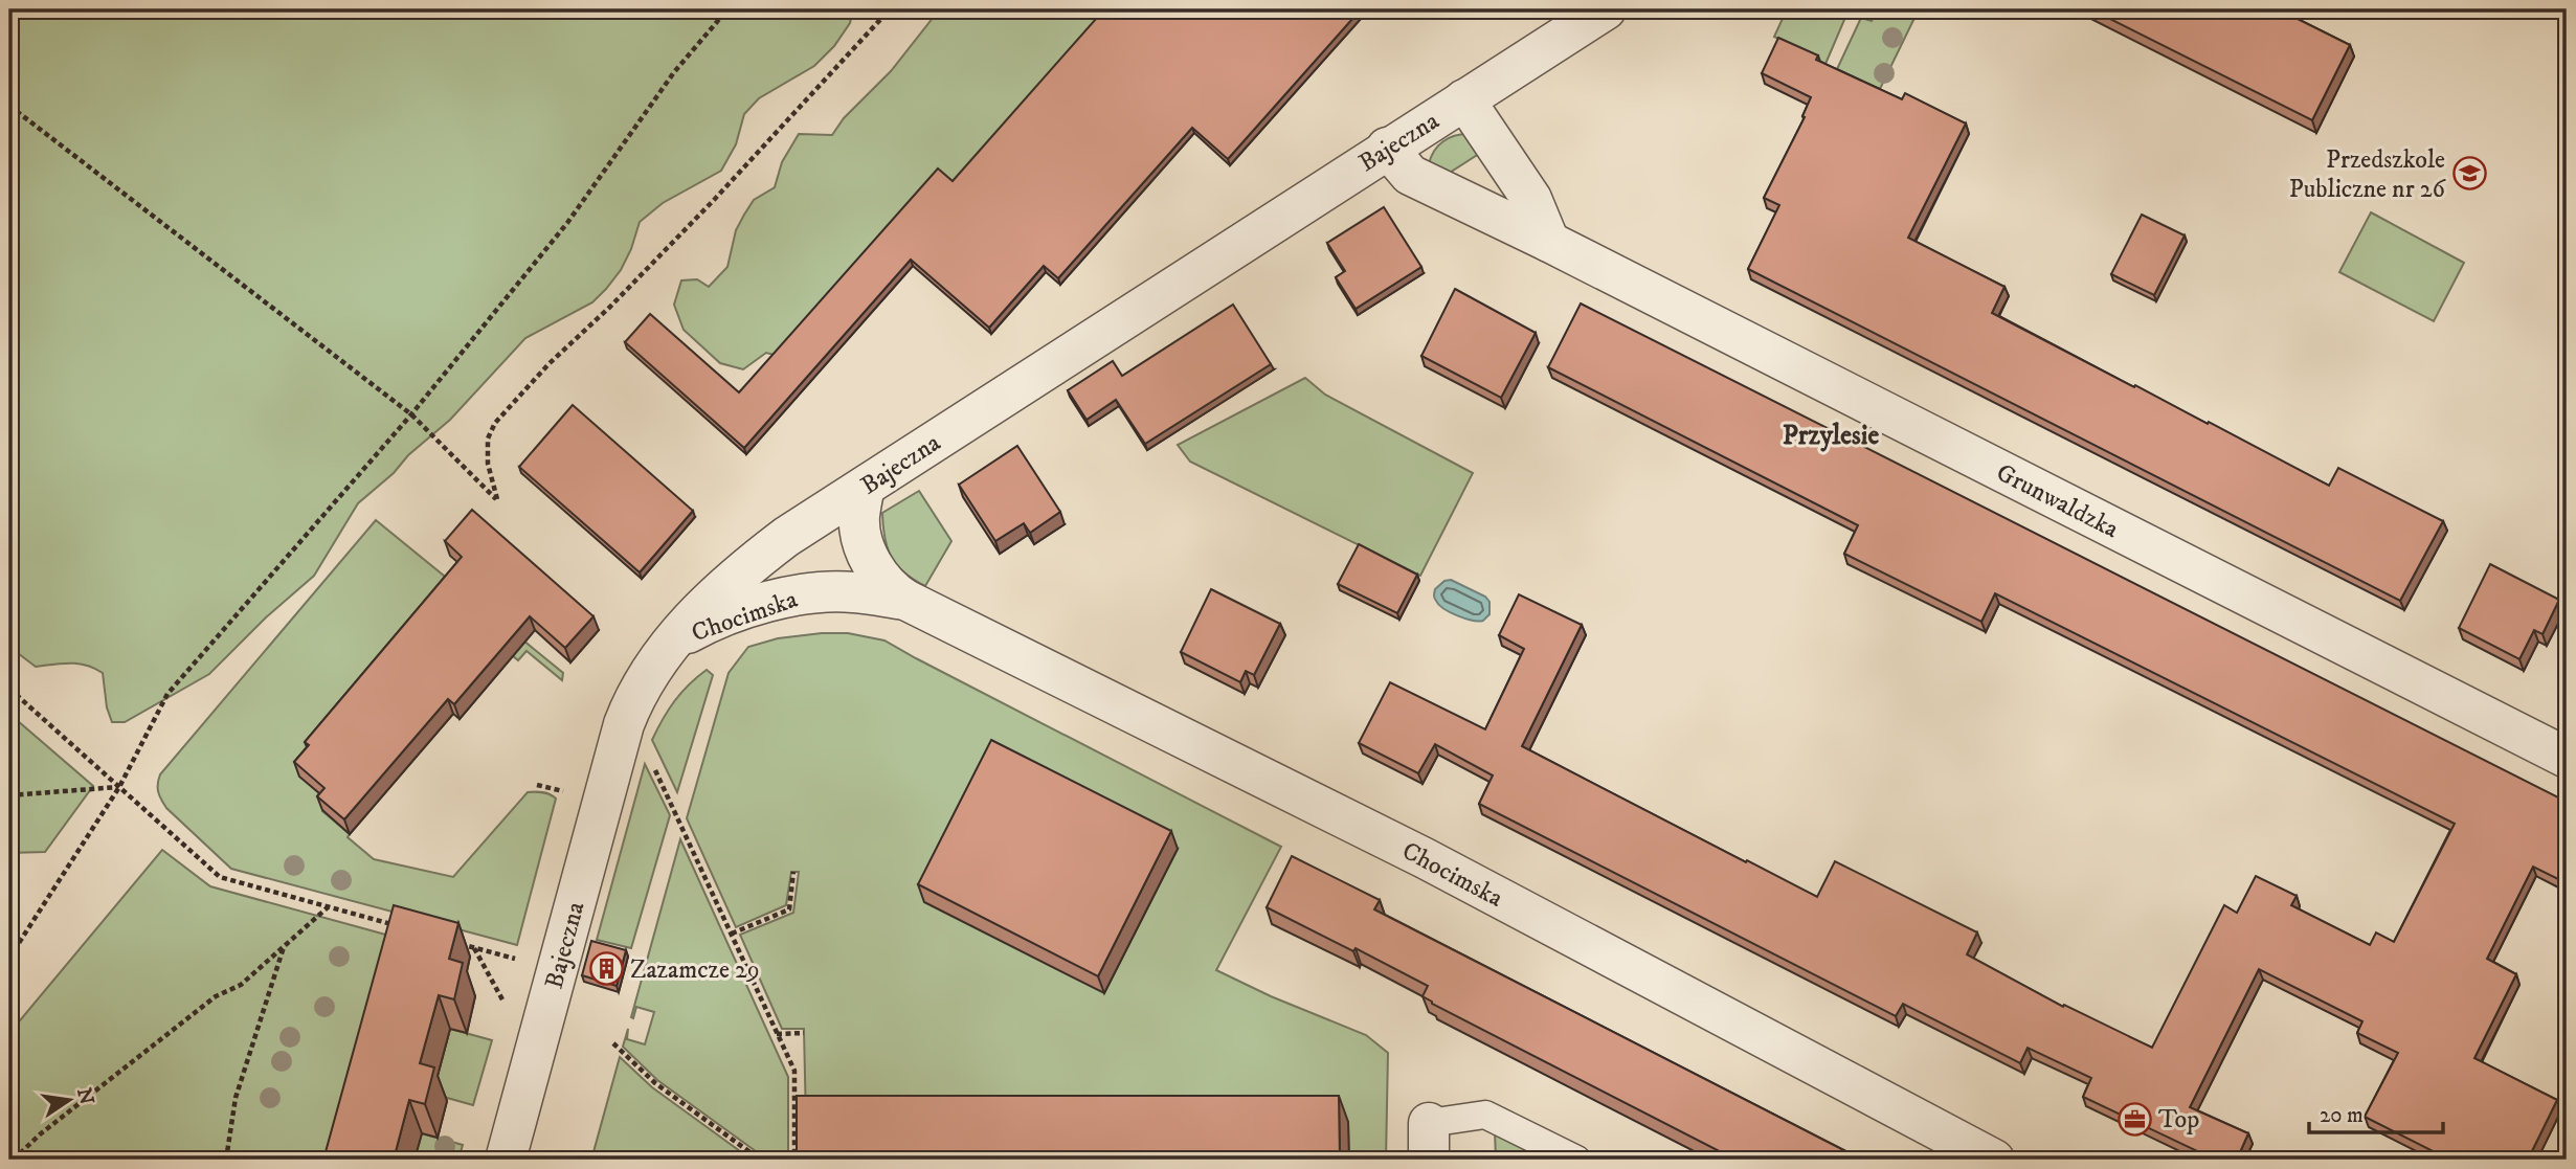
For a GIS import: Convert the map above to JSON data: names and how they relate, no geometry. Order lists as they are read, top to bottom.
{
  "streets": {
    "street": ["Bajeczna", "Grunwaldzka", "Chocimska"]
  },
  "crossings": [
    ["Bajeczna", "Grunwaldzka"],
    ["Bajeczna", "Chocimska"]
  ],
  "districts": ["Przylesie"],
  "places": {
    "school or university": ["Przedszkole Publiczne nr 26"],
    "building": ["Zazamcze 29"],
    "office": ["Top"]
  },
  "scale_bar": "20 m",
  "north": "right"
}
